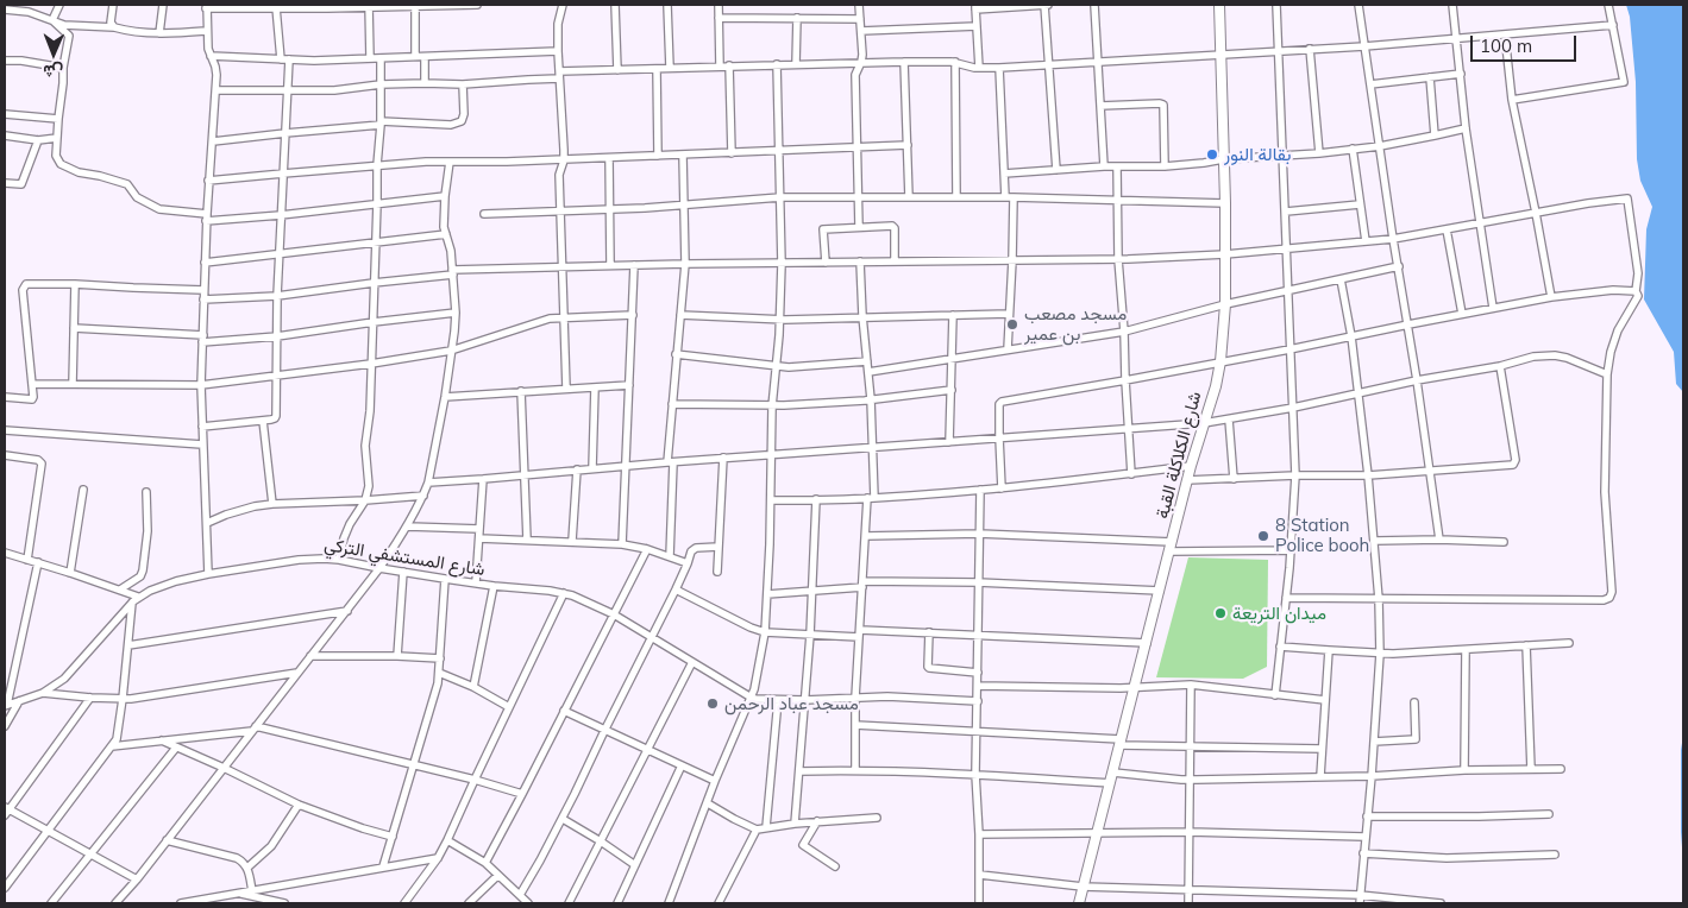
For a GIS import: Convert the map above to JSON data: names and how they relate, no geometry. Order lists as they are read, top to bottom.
{
  "streets": {
    "street": ["شارع الكلاكلة القبة", "شارع المستشفي التركي"]
  },
  "places": [
    "بقالة النور",
    "مسجد مصعب بن عمير",
    "8 Station Police booh",
    "ميدان التريعة",
    "مسجد عباد الرحمن"
  ],
  "scale_bar": "100 m",
  "north": "bottom"
}
